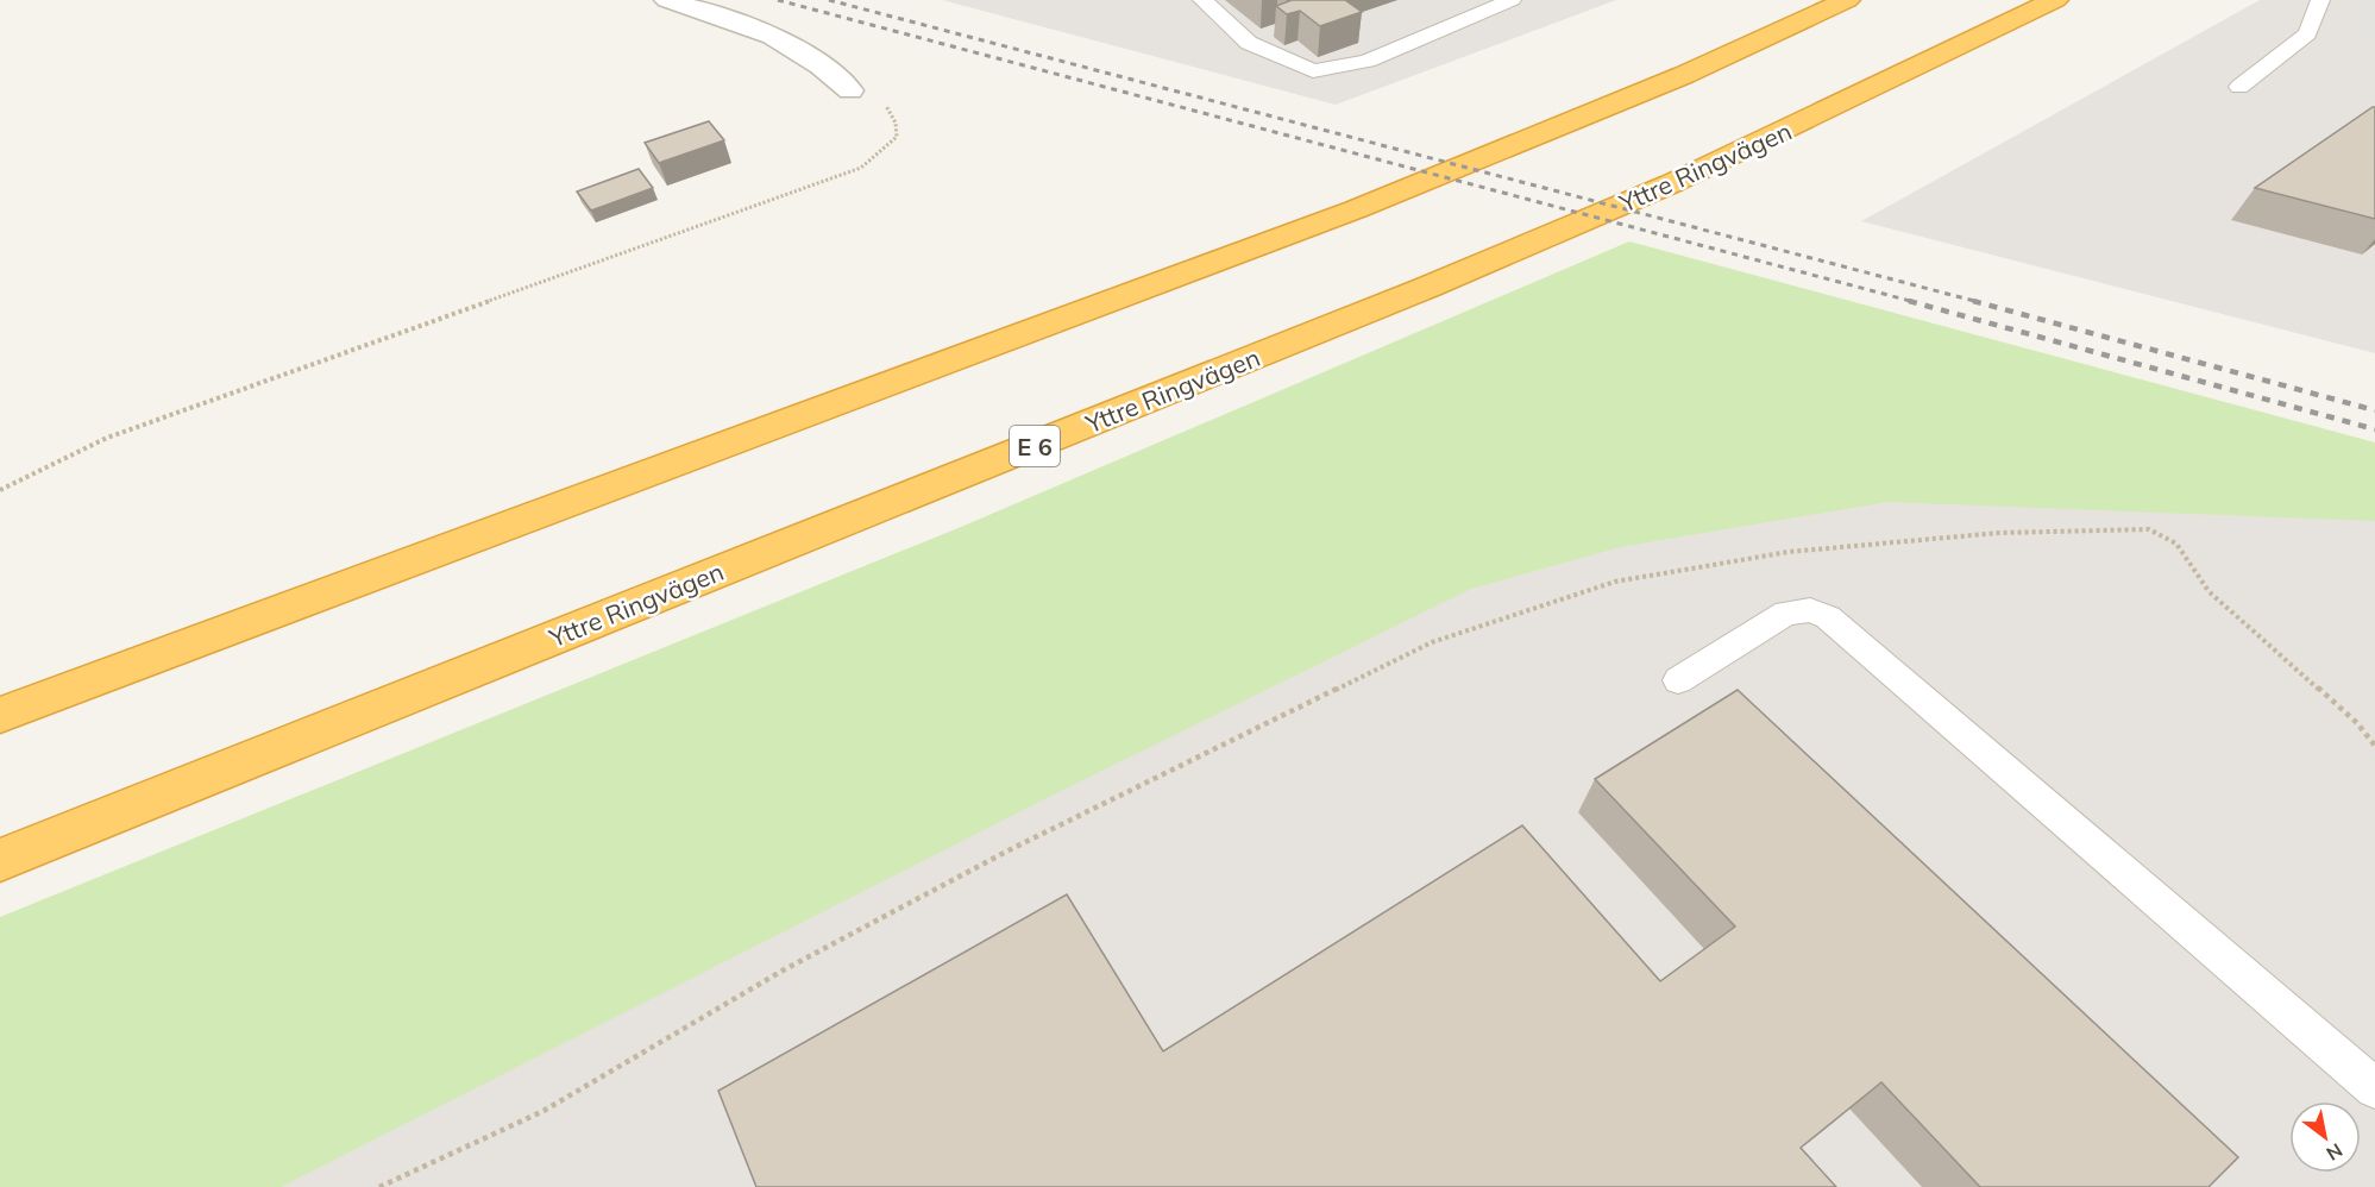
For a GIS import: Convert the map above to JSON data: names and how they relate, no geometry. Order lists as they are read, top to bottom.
{
  "streets": {
    "highway": ["Yttre Ringvägen", "E 6"]
  },
  "north": "bottom right"
}
